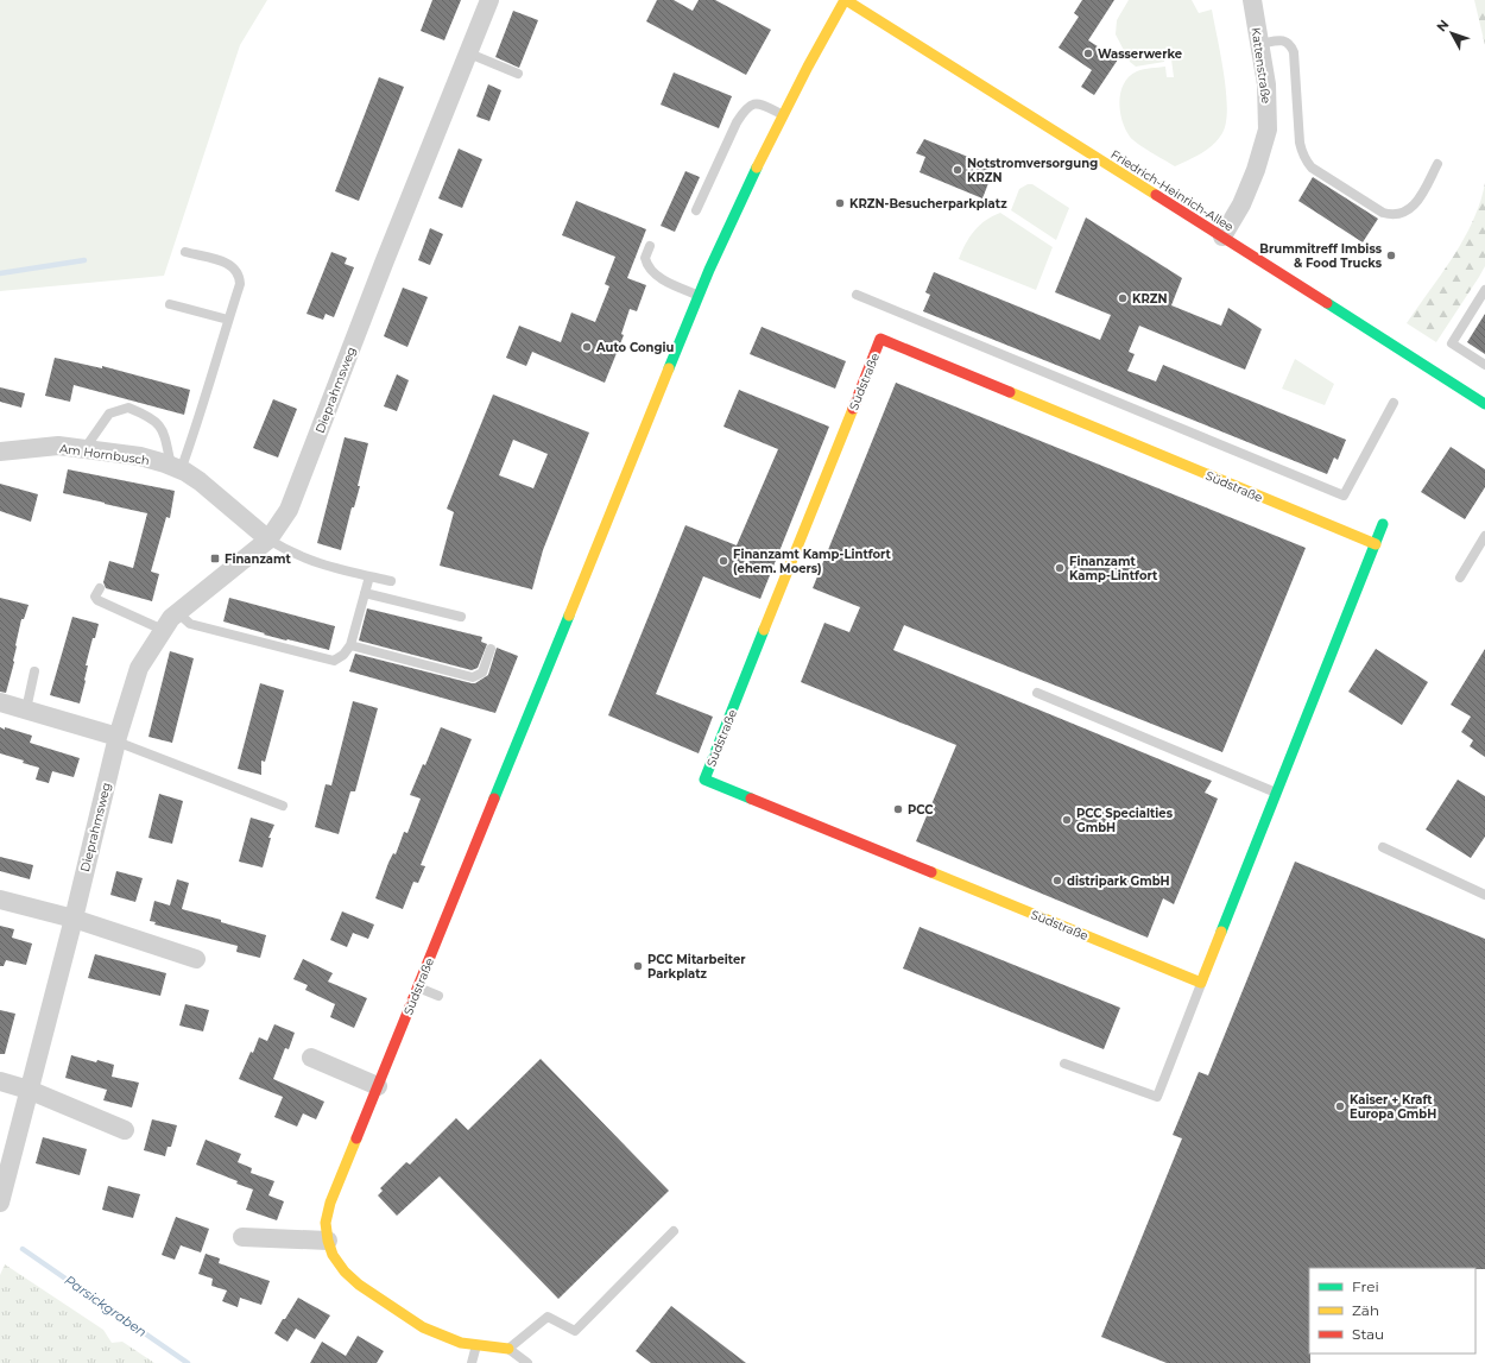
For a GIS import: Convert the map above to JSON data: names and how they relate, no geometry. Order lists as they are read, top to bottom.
{
  "streets": {
    "street": [
      "Kattenstraße",
      "Friedrich-Heinrich-Allee",
      "Südstraße",
      "Dieprahmsweg",
      "Am Hornbusch"
    ]
  },
  "crossings": [
    ["Kattenstraße", "Friedrich-Heinrich-Allee"],
    ["Friedrich-Heinrich-Allee", "Südstraße"],
    ["Dieprahmsweg", "Am Hornbusch"]
  ],
  "water": ["Parsickgraben"],
  "places": {
    "other": [
      "Wasserwerke",
      "Notstromversorgung KRZN",
      "KRZN-Besucherparkplatz",
      "Brummitreff Imbiss & Food Trucks",
      "KRZN",
      "Auto Congiu",
      "Finanzamt Kamp-Lintfort (ehem. Moers)",
      "Finanzamt Kamp-Lintfort",
      "PCC",
      "PCC Specialties GmbH",
      "distripark GmbH",
      "PCC Mitarbeiter Parkplatz",
      "Kaiser + Kraft Europa GmbH"
    ],
    "transit": ["Finanzamt"]
  },
  "legend": ["Frei", "Zäh", "Stau"],
  "north": "top left"
}
